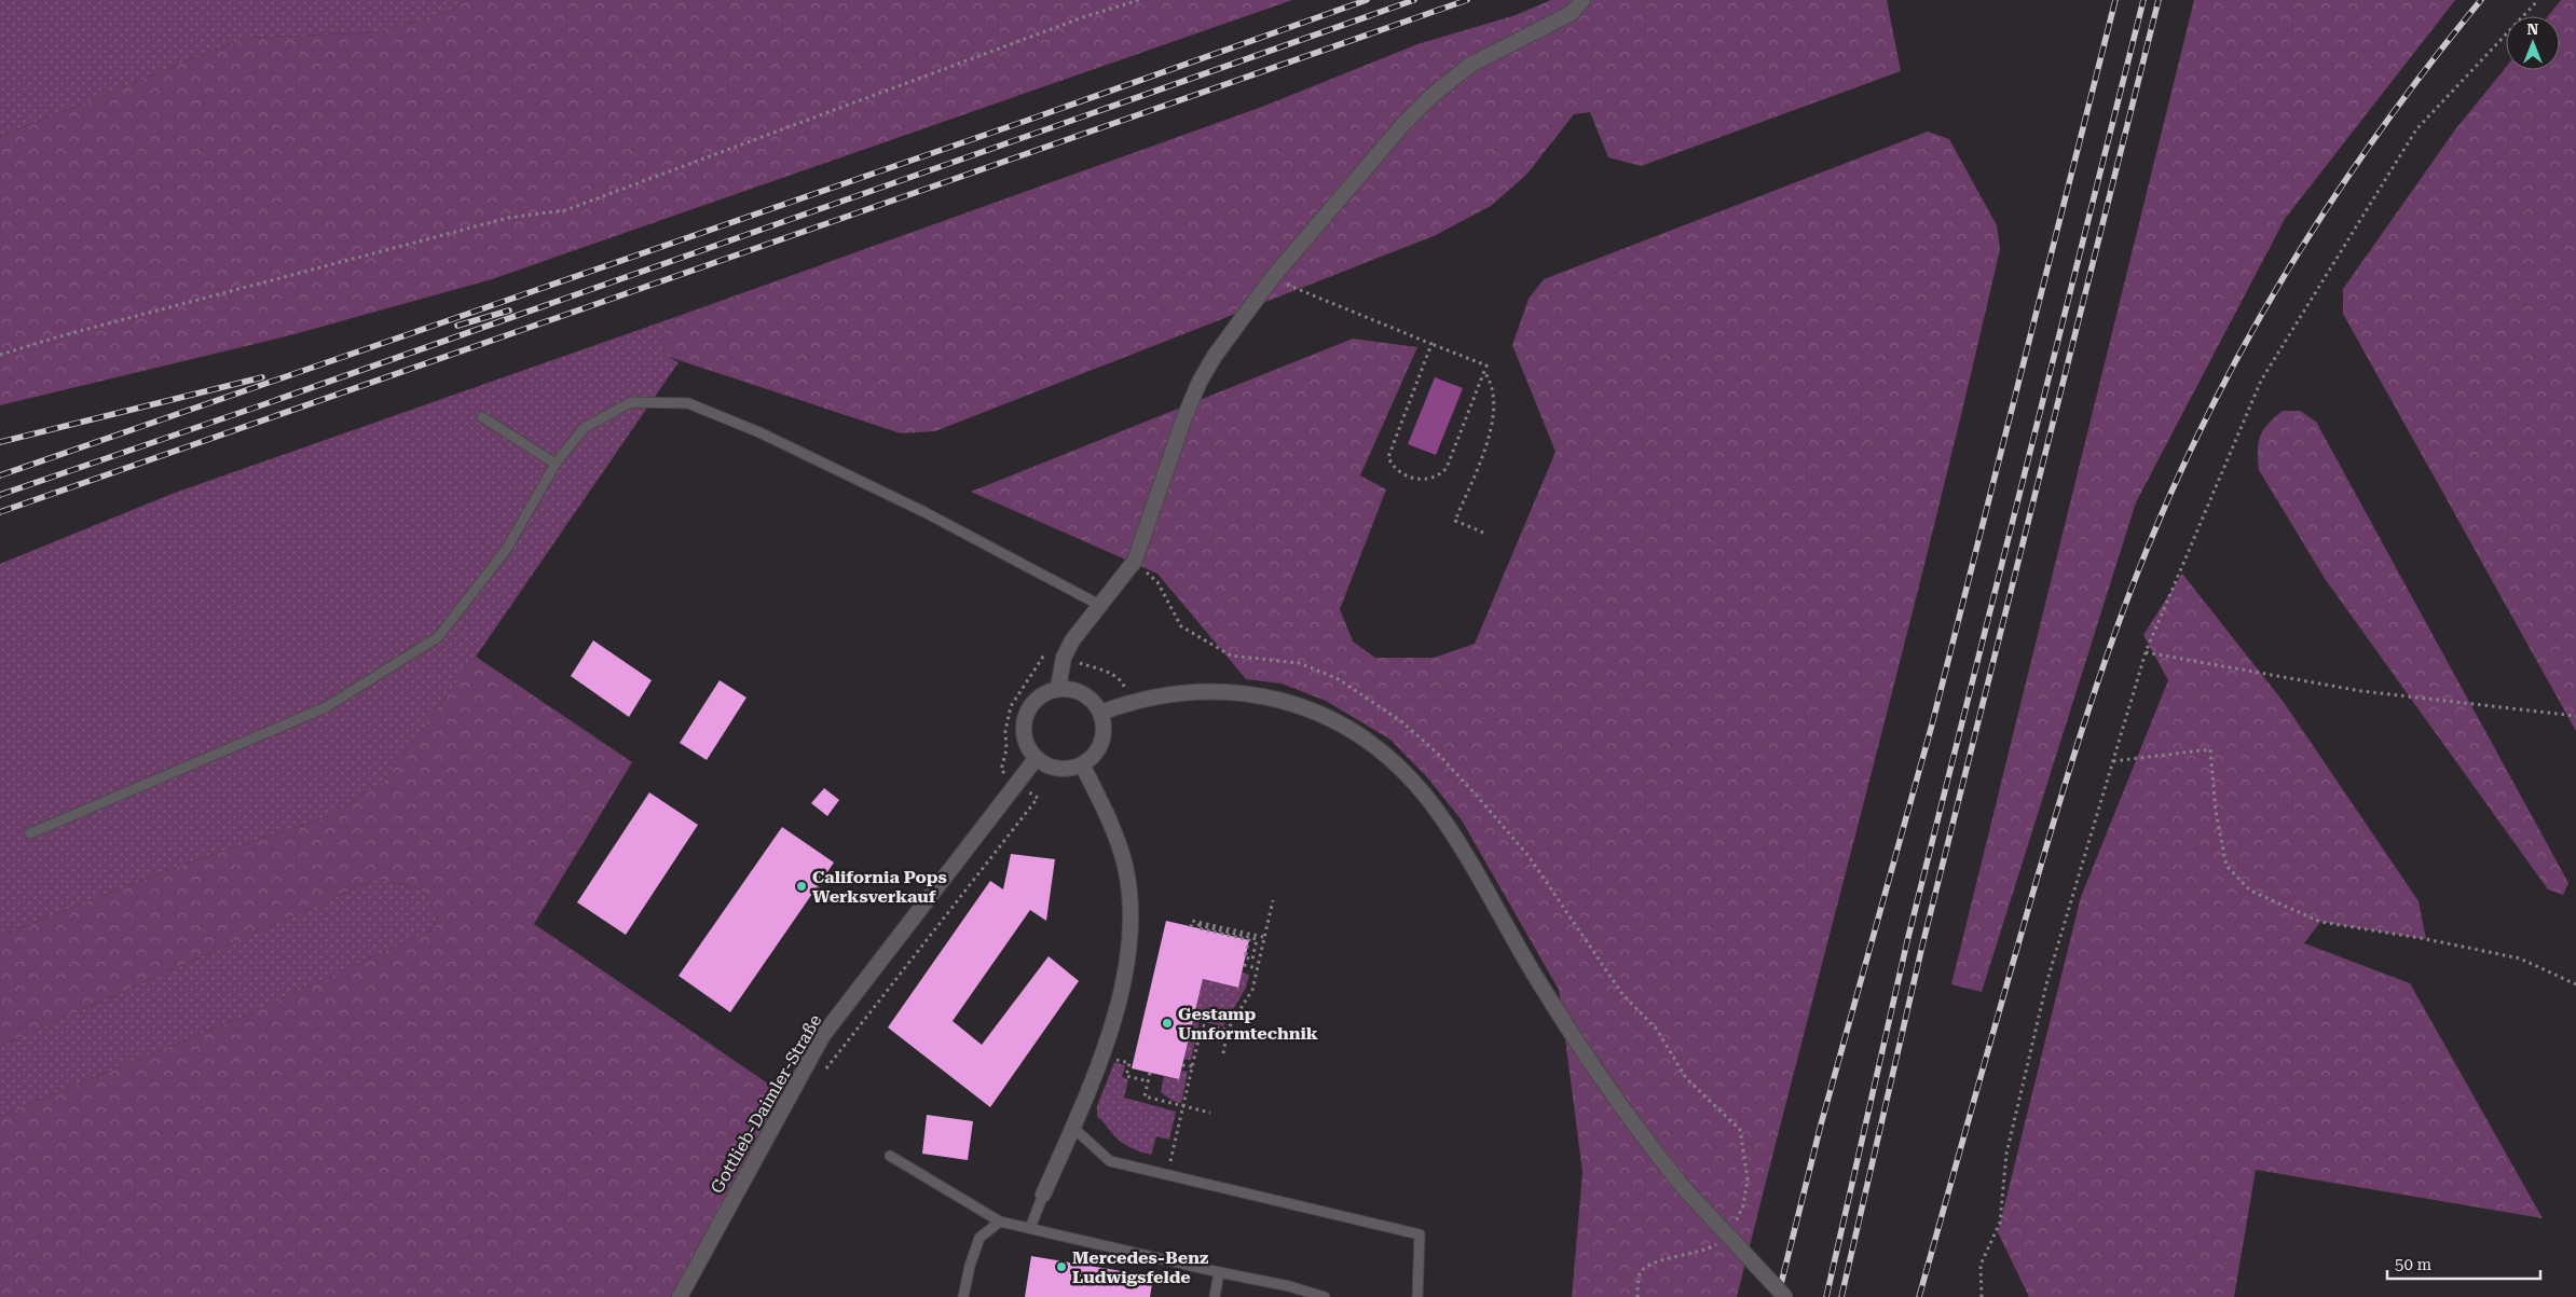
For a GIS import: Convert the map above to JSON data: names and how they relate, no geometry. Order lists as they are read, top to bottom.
{
  "streets": {
    "street": ["Gottlieb-Daimler-Straße"]
  },
  "places": ["California Pops Werksverkauf", "Gestamp Umformtechnik", "Mercedes-Benz Ludwigsfelde"],
  "scale_bar": "50 m",
  "north": "top"
}
